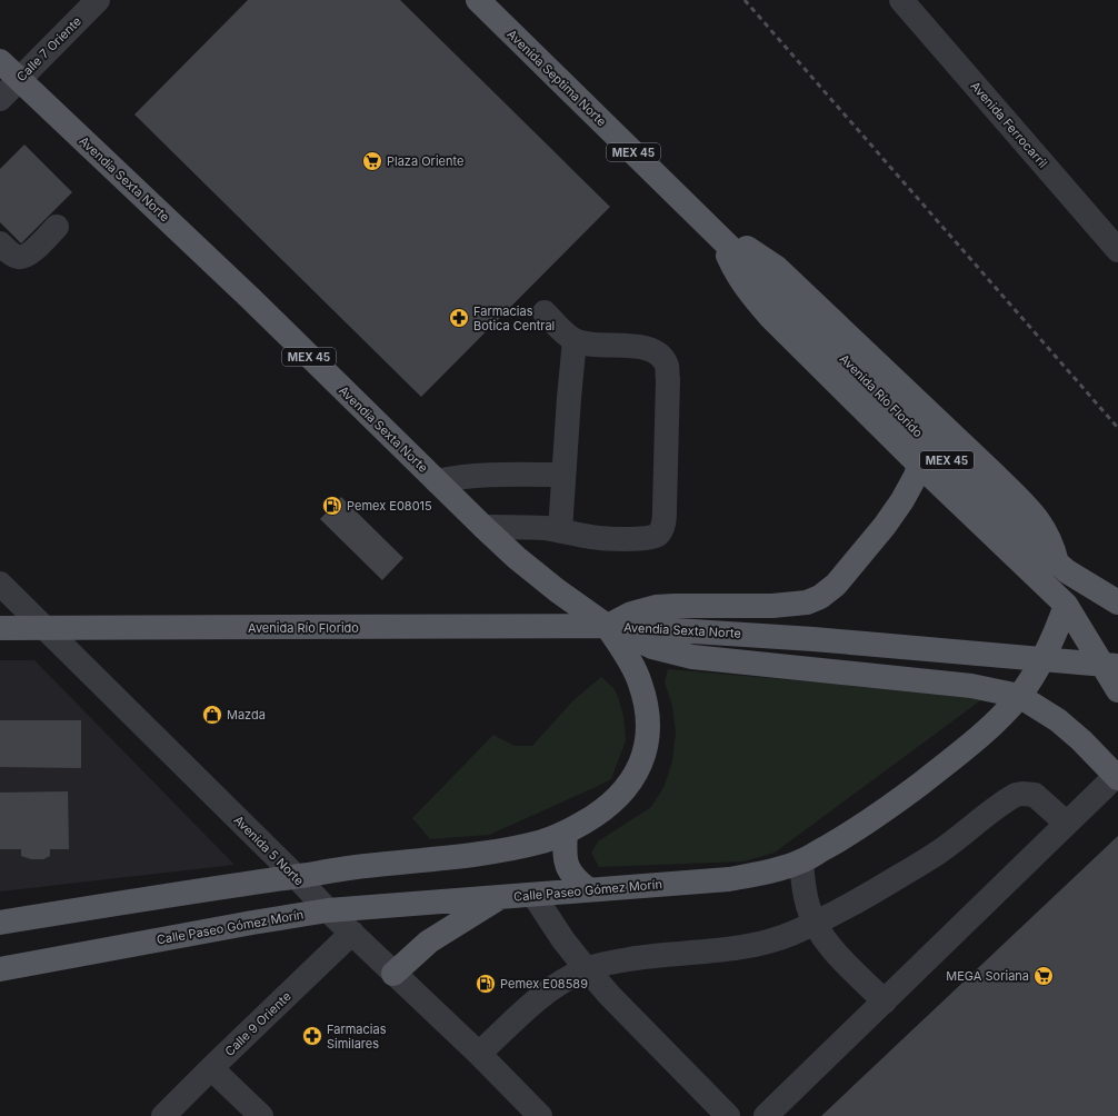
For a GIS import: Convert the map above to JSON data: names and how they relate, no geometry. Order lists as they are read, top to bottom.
{
  "streets": {
    "main road": [
      "Avenida Septima Norte",
      "MEX 45",
      "Avendia Sexta Norte",
      "Avenida Río Florido",
      "Calle Paseo Gómez Morín"
    ],
    "street": [
      "Calle 7 Oriente",
      "Avenida Ferrocarril",
      "Avenida 5 Norte",
      "Calle 9 Oriente"
    ]
  },
  "crossings": [
    ["Calle 7 Oriente", "MEX 45"],
    ["Calle 7 Oriente", "Avendia Sexta Norte"],
    ["Avenida Septima Norte", "Avenida Río Florido"],
    ["MEX 45", "Avendia Sexta Norte"],
    ["Avendia Sexta Norte", "Avenida Río Florido"],
    ["Avenida Río Florido", "Avenida 5 Norte"],
    ["Avenida 5 Norte", "Calle Paseo Gómez Morín"],
    ["Avenida 5 Norte", "Calle 9 Oriente"]
  ],
  "places": {
    "supermarket": ["Plaza Oriente", "MEGA Soriana"],
    "pharmacy": ["Farmacias Botica Central", "Farmacias Similares"],
    "fuel station": ["Pemex E08015", "Pemex E08589"],
    "shop": ["Mazda"]
  }
}
